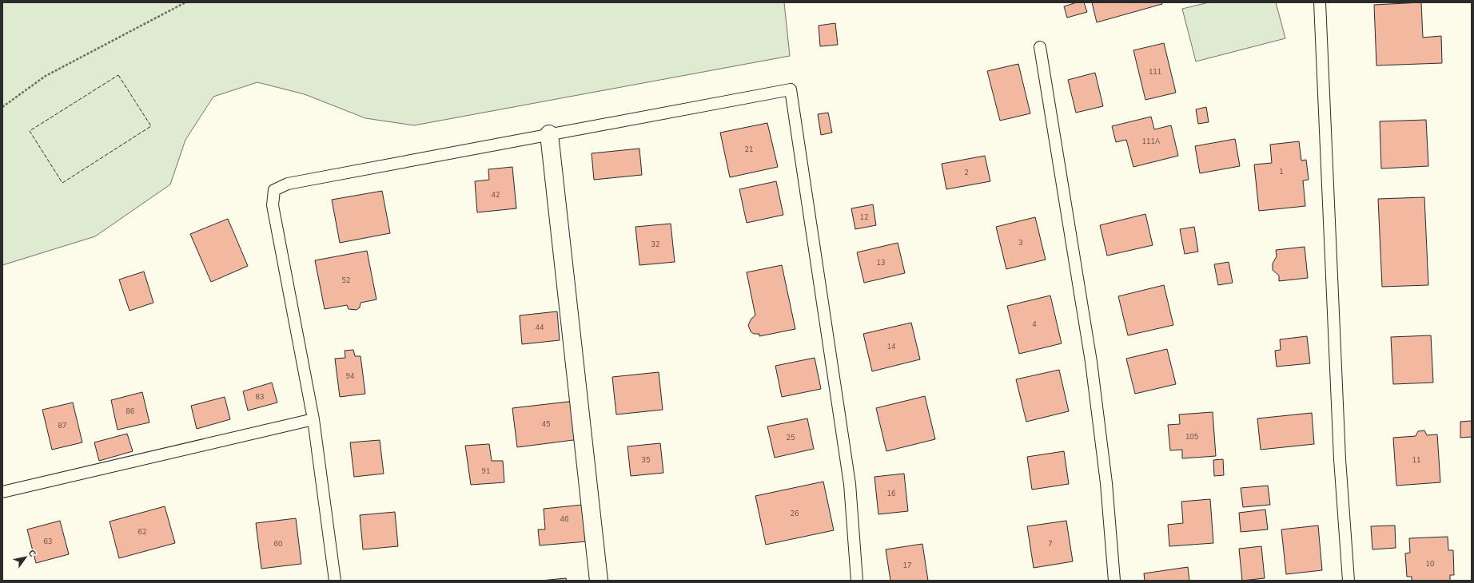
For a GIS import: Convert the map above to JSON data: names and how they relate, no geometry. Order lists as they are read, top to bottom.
{
  "house_numbers": [
    "111",
    "111А",
    "21",
    "1",
    "2",
    "42",
    "12",
    "3",
    "32",
    "13",
    "52",
    "4",
    "44",
    "14",
    "94",
    "83",
    "86",
    "45",
    "87",
    "105",
    "25",
    "35",
    "11",
    "91",
    "16",
    "26",
    "46",
    "62",
    "63",
    "60",
    "7",
    "10",
    "17"
  ],
  "north": "top right"
}
